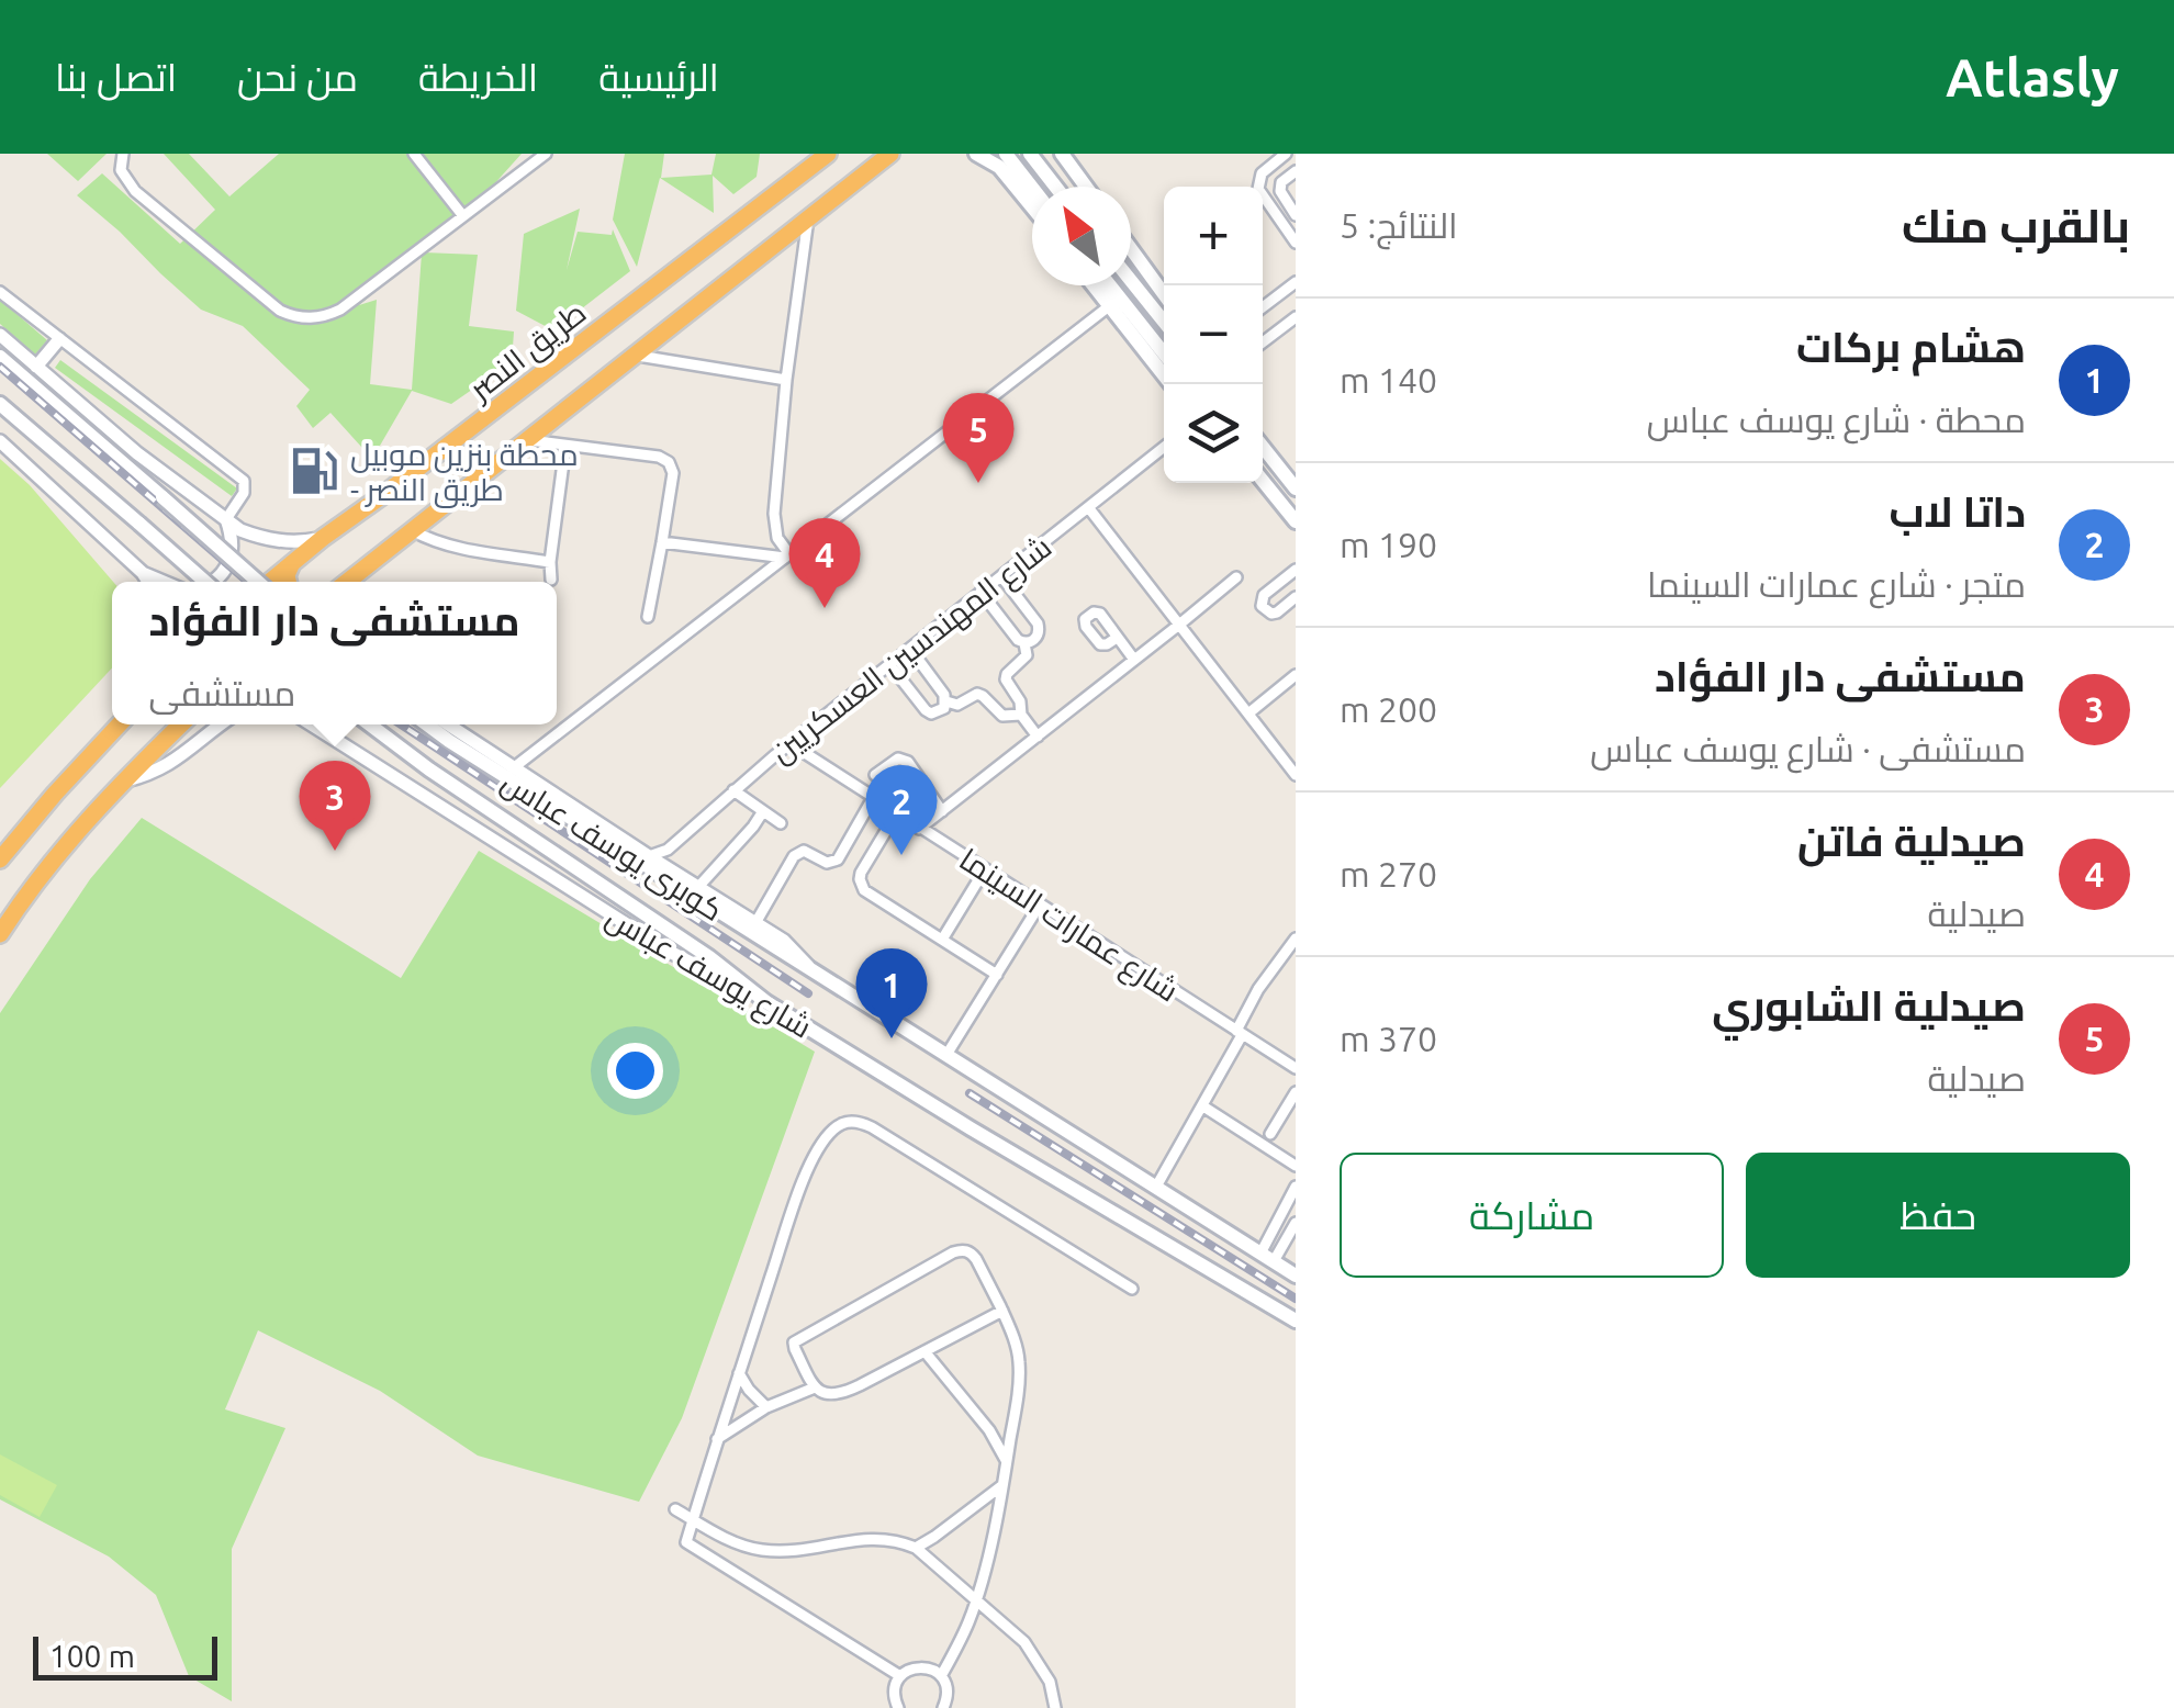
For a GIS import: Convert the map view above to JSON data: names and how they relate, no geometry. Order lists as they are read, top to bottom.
{
  "streets": {
    "highway": ["طريق النصر"],
    "main road": ["كوبرى يوسف عباس", "شارع يوسف عباس"],
    "street": ["شارع المهندسين العسكريين", "شارع عمارات السينما"]
  },
  "crossings": [
    ["شارع المهندسين العسكريين", "شارع عمارات السينما"],
    ["شارع المهندسين العسكريين", "شارع يوسف عباس"],
    ["كوبرى يوسف عباس", "شارع يوسف عباس"]
  ],
  "places": {
    "fuel station": ["محطة بنزين موبيل - طريق النصر"]
  },
  "scale_bar": "100 m",
  "north": "top left",
  "page": {
    "header": "Atlasly",
    "nav": [
      "الرئيسية",
      "الخريطة",
      "من نحن",
      "اتصل بنا"
    ],
    "heading": ["بالقرب منك", "النتائج: 5"],
    "map_buttons": ["+", "−"],
    "list": [
      {
        "mark": "1",
        "name": "هشام بركات",
        "note": "محطة · شارع يوسف عباس",
        "value": "140 m"
      },
      {
        "mark": "2",
        "name": "داتا لاب",
        "note": "متجر · شارع عمارات السينما",
        "value": "190 m"
      },
      {
        "mark": "3",
        "name": "مستشفى دار الفؤاد",
        "note": "مستشفى · شارع يوسف عباس",
        "value": "200 m"
      },
      {
        "mark": "4",
        "name": "صيدلية فاتن",
        "note": "صيدلية",
        "value": "270 m"
      },
      {
        "mark": "5",
        "name": "صيدلية الشابوري",
        "note": "صيدلية",
        "value": "370 m"
      }
    ],
    "pins": [
      "5",
      "4",
      "3",
      "2",
      "1"
    ],
    "popup": ["مستشفى دار الفؤاد", "مستشفى"],
    "buttons": ["حفظ", "مشاركة"],
    "scale": "100 m"
  }
}
